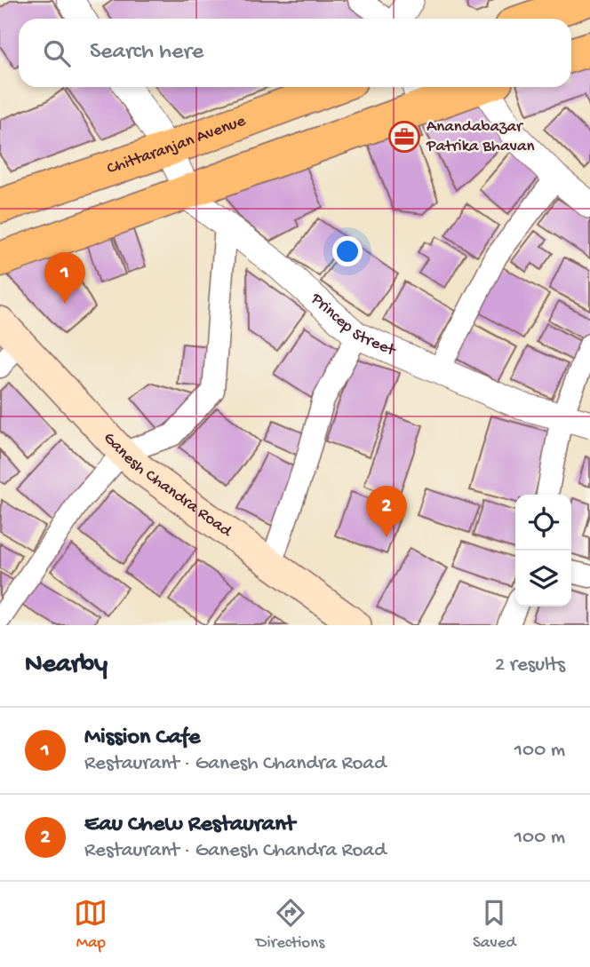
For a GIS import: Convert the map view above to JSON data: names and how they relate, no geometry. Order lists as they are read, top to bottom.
{
  "streets": {
    "main road": ["Chittaranjan Avenue", "Ganesh Chandra Road"],
    "street": ["Princep Street"]
  },
  "crossings": [
    ["Chittaranjan Avenue", "Princep Street"]
  ],
  "places": {
    "office": ["Anandabazar Patrika Bhavan"]
  },
  "page": {
    "search": "Search here",
    "pins": ["1", "2"],
    "heading": ["Nearby", "2 results"],
    "list": [
      {
        "mark": "1",
        "name": "Mission Cafe",
        "note": "Restaurant · Ganesh Chandra Road",
        "value": "100 m"
      },
      {
        "mark": "2",
        "name": "Eau Chew Restaurant",
        "note": "Restaurant · Ganesh Chandra Road",
        "value": "100 m"
      }
    ],
    "nav": ["Map", "Directions", "Saved"]
  }
}
